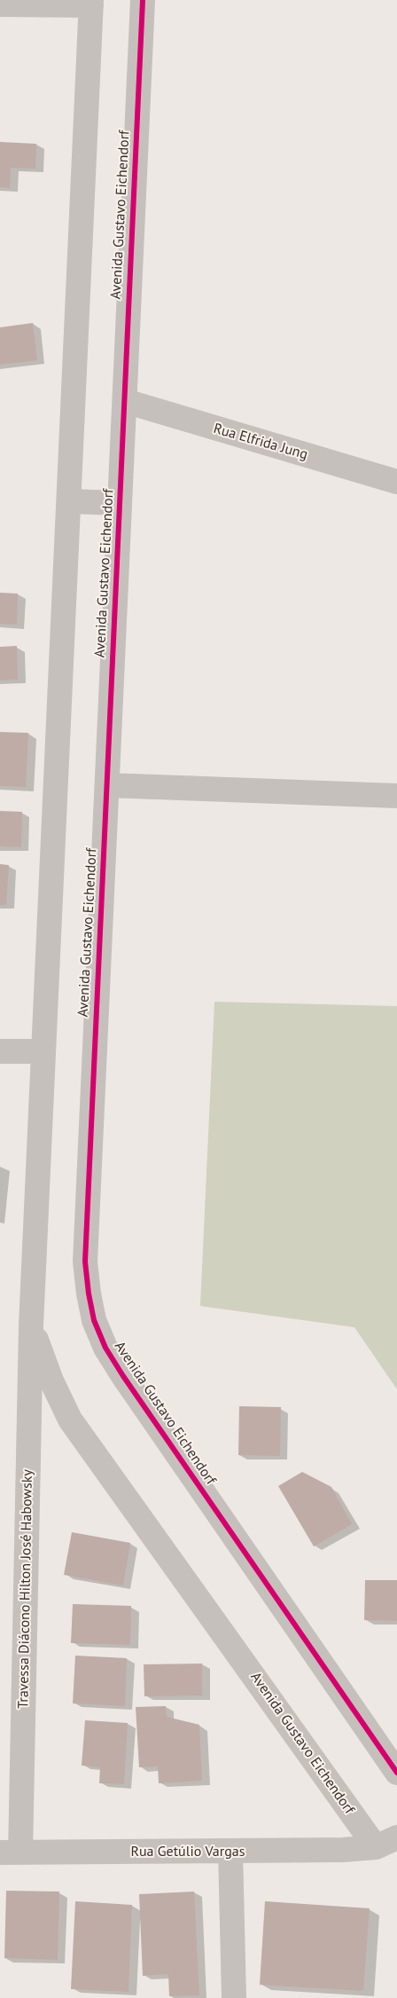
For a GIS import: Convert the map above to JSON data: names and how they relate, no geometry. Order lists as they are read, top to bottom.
{
  "streets": {
    "street": [
      "Avenida Gustavo Eichendorf",
      "Rua Elfrida Jung",
      "Travessa Diácono Hilton José Habowsky",
      "Rua Getúlio Vargas"
    ]
  },
  "crossings": [
    ["Avenida Gustavo Eichendorf", "Rua Elfrida Jung"],
    ["Avenida Gustavo Eichendorf", "Travessa Diácono Hilton José Habowsky"],
    ["Avenida Gustavo Eichendorf", "Rua Getúlio Vargas"],
    ["Travessa Diácono Hilton José Habowsky", "Rua Getúlio Vargas"]
  ]
}
